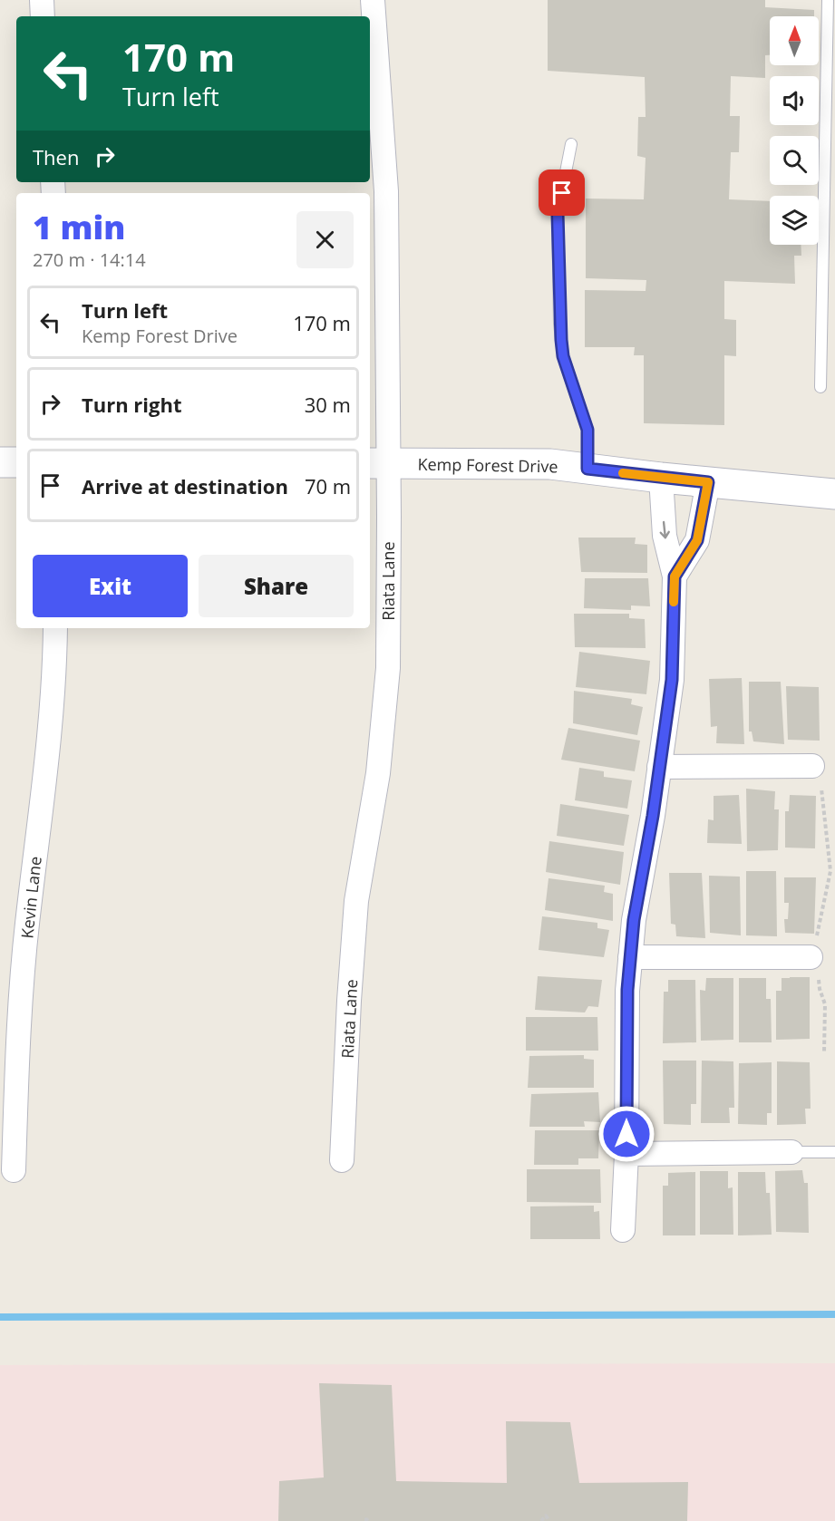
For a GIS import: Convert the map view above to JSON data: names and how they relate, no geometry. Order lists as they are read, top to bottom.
{
  "streets": {
    "street": ["Kemp Forest Drive", "Riata Lane", "Kevin Lane"]
  },
  "crossings": [
    ["Kemp Forest Drive", "Riata Lane"]
  ],
  "north": "top",
  "page": {
    "turn": ["170 m", "Turn left"],
    "then": "Then",
    "heading": ["1 min", "270 m · 14:14"],
    "list": [
      {
        "name": "Turn left",
        "note": "Kemp Forest Drive",
        "value": "170 m"
      },
      {
        "name": "Turn right",
        "value": "30 m"
      },
      {
        "name": "Arrive at destination",
        "value": "70 m"
      }
    ],
    "buttons": ["Exit", "Share"]
  }
}
